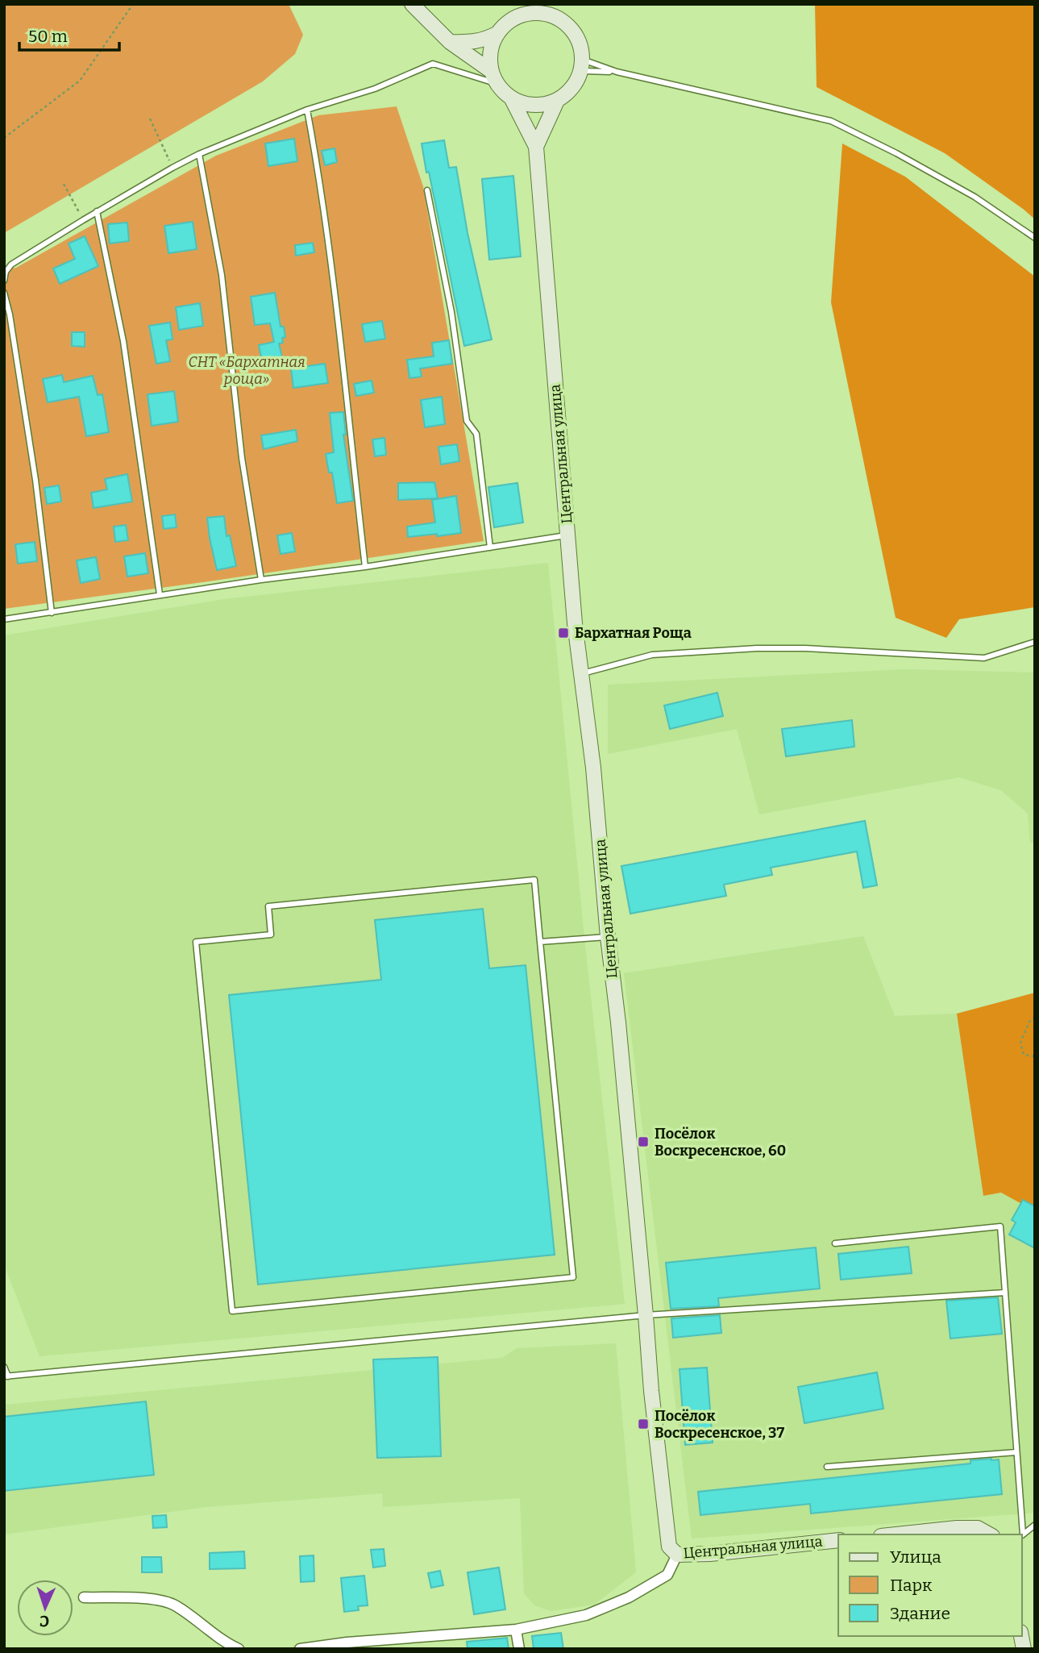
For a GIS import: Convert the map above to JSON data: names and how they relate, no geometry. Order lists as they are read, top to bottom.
{
  "streets": {
    "main road": ["Центральная улица"]
  },
  "parks": ["СНТ «Бархатная роща»"],
  "places": {
    "transit": ["Бархатная Роща", "Посёлок Воскресенское, 60", "Посёлок Воскресенское, 37"]
  },
  "legend": ["Улица", "Парк", "Здание"],
  "scale_bar": "50 m",
  "north": "bottom"
}
